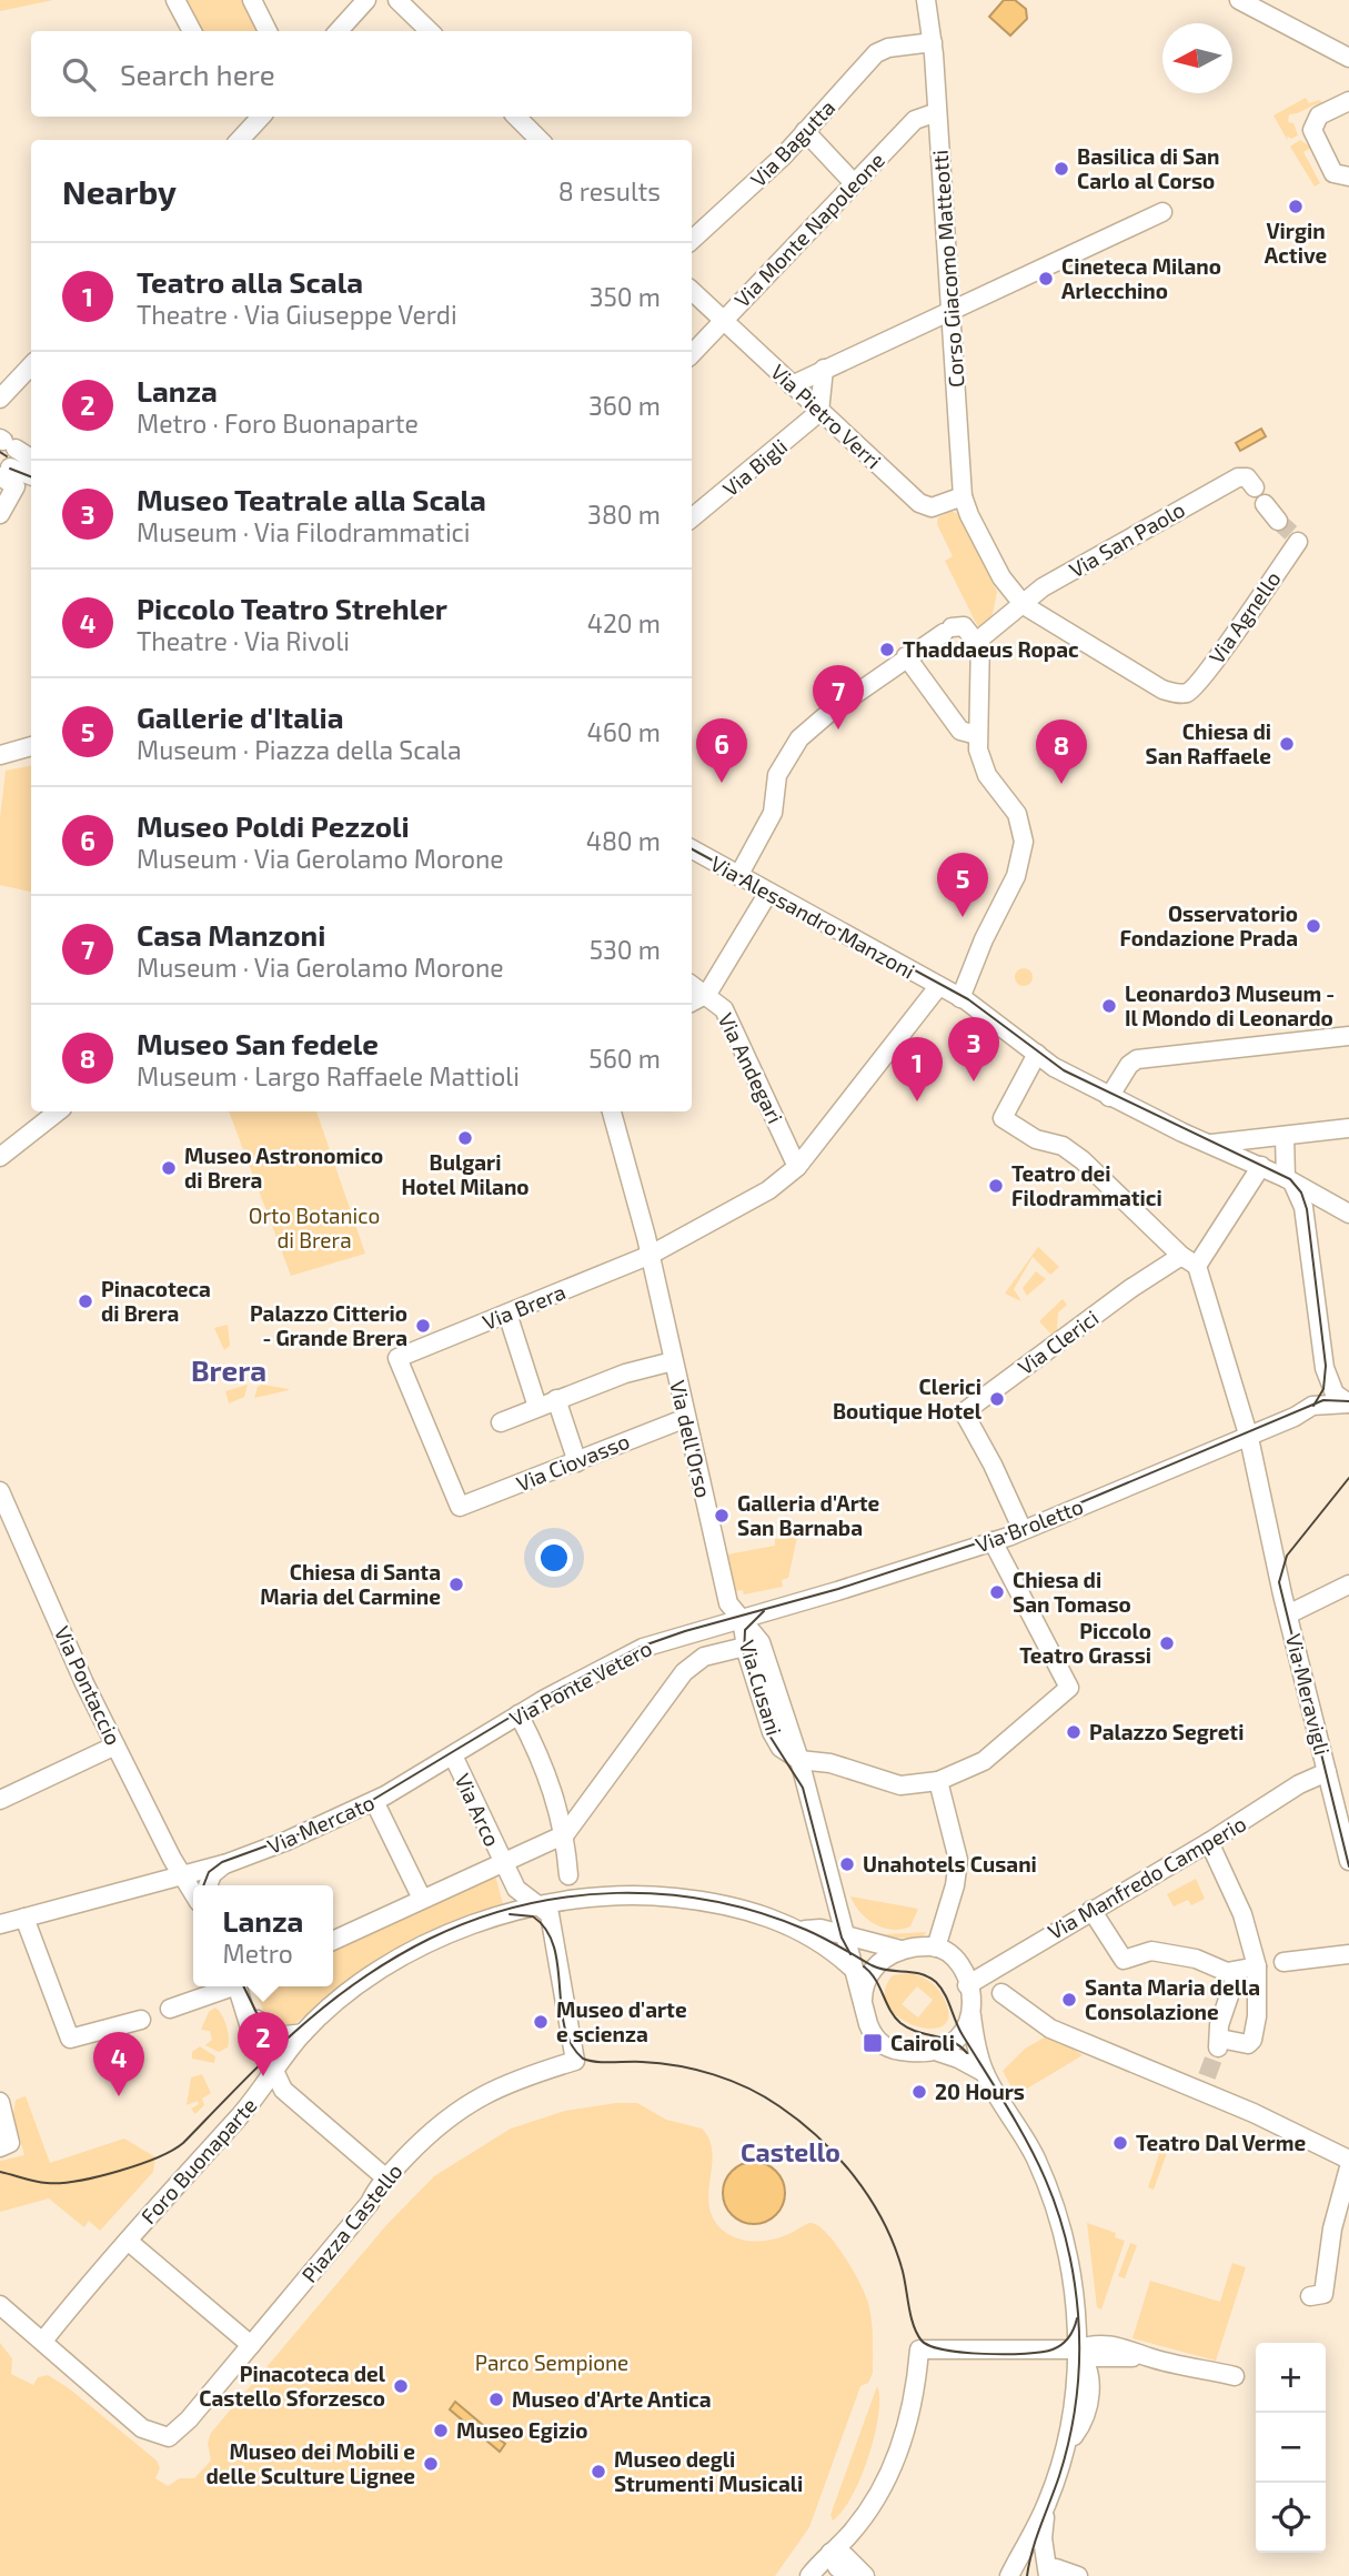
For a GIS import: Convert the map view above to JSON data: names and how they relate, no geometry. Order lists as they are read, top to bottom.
{
  "streets": {
    "street": [
      "Via Bagutta",
      "Via Monte Napoleone",
      "Corso Giacomo Matteotti",
      "Via Pietro Verri",
      "Via Bigli",
      "Via San Paolo",
      "Via Agnello",
      "Via Alessandro Manzoni",
      "Via Andegari",
      "Via Brera",
      "Via Clerici",
      "Via dell'Orso",
      "Via Ciovasso",
      "Via Broletto",
      "Via Ponte Vetero",
      "Via Pontaccio",
      "Via Cusani",
      "Via Meravigli",
      "Via Arco",
      "Via Mercato",
      "Via Manfredo Camperio",
      "Foro Buonaparte",
      "Piazza Castello"
    ]
  },
  "crossings": [
    ["Via Bagutta", "Corso Giacomo Matteotti"],
    ["Via Monte Napoleone", "Corso Giacomo Matteotti"],
    ["Via Monte Napoleone", "Via Pietro Verri"],
    ["Corso Giacomo Matteotti", "Via Pietro Verri"],
    ["Corso Giacomo Matteotti", "Via San Paolo"],
    ["Corso Giacomo Matteotti", "Via Agnello"],
    ["Via Pietro Verri", "Via Bigli"],
    ["Via San Paolo", "Via Agnello"],
    ["Via Alessandro Manzoni", "Via Brera"],
    ["Via Andegari", "Via Brera"],
    ["Via Brera", "Via dell'Orso"],
    ["Via Brera", "Via Ciovasso"],
    ["Via Clerici", "Via Broletto"],
    ["Via dell'Orso", "Via Ciovasso"],
    ["Via dell'Orso", "Via Broletto"],
    ["Via dell'Orso", "Via Ponte Vetero"],
    ["Via dell'Orso", "Via Cusani"],
    ["Via Broletto", "Via Ponte Vetero"],
    ["Via Broletto", "Via Cusani"],
    ["Via Broletto", "Via Meravigli"],
    ["Via Ponte Vetero", "Via Cusani"],
    ["Via Ponte Vetero", "Via Arco"],
    ["Via Ponte Vetero", "Via Mercato"],
    ["Via Pontaccio", "Via Mercato"],
    ["Via Cusani", "Via Manfredo Camperio"],
    ["Via Cusani", "Foro Buonaparte"],
    ["Via Meravigli", "Via Manfredo Camperio"],
    ["Via Arco", "Via Mercato"],
    ["Via Manfredo Camperio", "Foro Buonaparte"],
    ["Foro Buonaparte", "Piazza Castello"]
  ],
  "districts": ["Brera", "Castello"],
  "parks": ["Orto Botanico di Brera", "Parco Sempione"],
  "places": {
    "other": [
      "Basilica di San Carlo al Corso",
      "Virgin Active",
      "Cineteca Milano Arlecchino",
      "Thaddaeus Ropac",
      "Chiesa di San Raffaele",
      "Osservatorio Fondazione Prada",
      "Leonardo3 Museum - Il Mondo di Leonardo",
      "Bulgari Hotel Milano",
      "Museo Astronomico di Brera",
      "Teatro dei Filodrammatici",
      "Pinacoteca di Brera",
      "Palazzo Citterio - Grande Brera",
      "Clerici Boutique Hotel",
      "Galleria d'Arte San Barnaba",
      "Chiesa di Santa Maria del Carmine",
      "Chiesa di San Tomaso",
      "Piccolo Teatro Grassi",
      "Palazzo Segreti",
      "Unahotels Cusani",
      "Santa Maria della Consolazione",
      "Museo d'arte e scienza",
      "20 Hours",
      "Teatro Dal Verme",
      "Pinacoteca del Castello Sforzesco",
      "Museo d'Arte Antica",
      "Museo Egizio",
      "Museo dei Mobili e delle Sculture Lignee",
      "Museo degli Strumenti Musicali"
    ],
    "transit": ["Cairoli"]
  },
  "north": "left",
  "page": {
    "search": "Search here",
    "heading": ["Nearby", "8 results"],
    "list": [
      {
        "mark": "1",
        "name": "Teatro alla Scala",
        "note": "Theatre · Via Giuseppe Verdi",
        "value": "350 m"
      },
      {
        "mark": "2",
        "name": "Lanza",
        "note": "Metro · Foro Buonaparte",
        "value": "360 m"
      },
      {
        "mark": "3",
        "name": "Museo Teatrale alla Scala",
        "note": "Museum · Via Filodrammatici",
        "value": "380 m"
      },
      {
        "mark": "4",
        "name": "Piccolo Teatro Strehler",
        "note": "Theatre · Via Rivoli",
        "value": "420 m"
      },
      {
        "mark": "5",
        "name": "Gallerie d'Italia",
        "note": "Museum · Piazza della Scala",
        "value": "460 m"
      },
      {
        "mark": "6",
        "name": "Museo Poldi Pezzoli",
        "note": "Museum · Via Gerolamo Morone",
        "value": "480 m"
      },
      {
        "mark": "7",
        "name": "Casa Manzoni",
        "note": "Museum · Via Gerolamo Morone",
        "value": "530 m"
      },
      {
        "mark": "8",
        "name": "Museo San fedele",
        "note": "Museum · Largo Raffaele Mattioli",
        "value": "560 m"
      }
    ],
    "pins": [
      "7",
      "6",
      "8",
      "5",
      "3",
      "1",
      "2",
      "4"
    ],
    "popup": ["Lanza", "Metro"],
    "map_buttons": ["+", "−"]
  }
}
